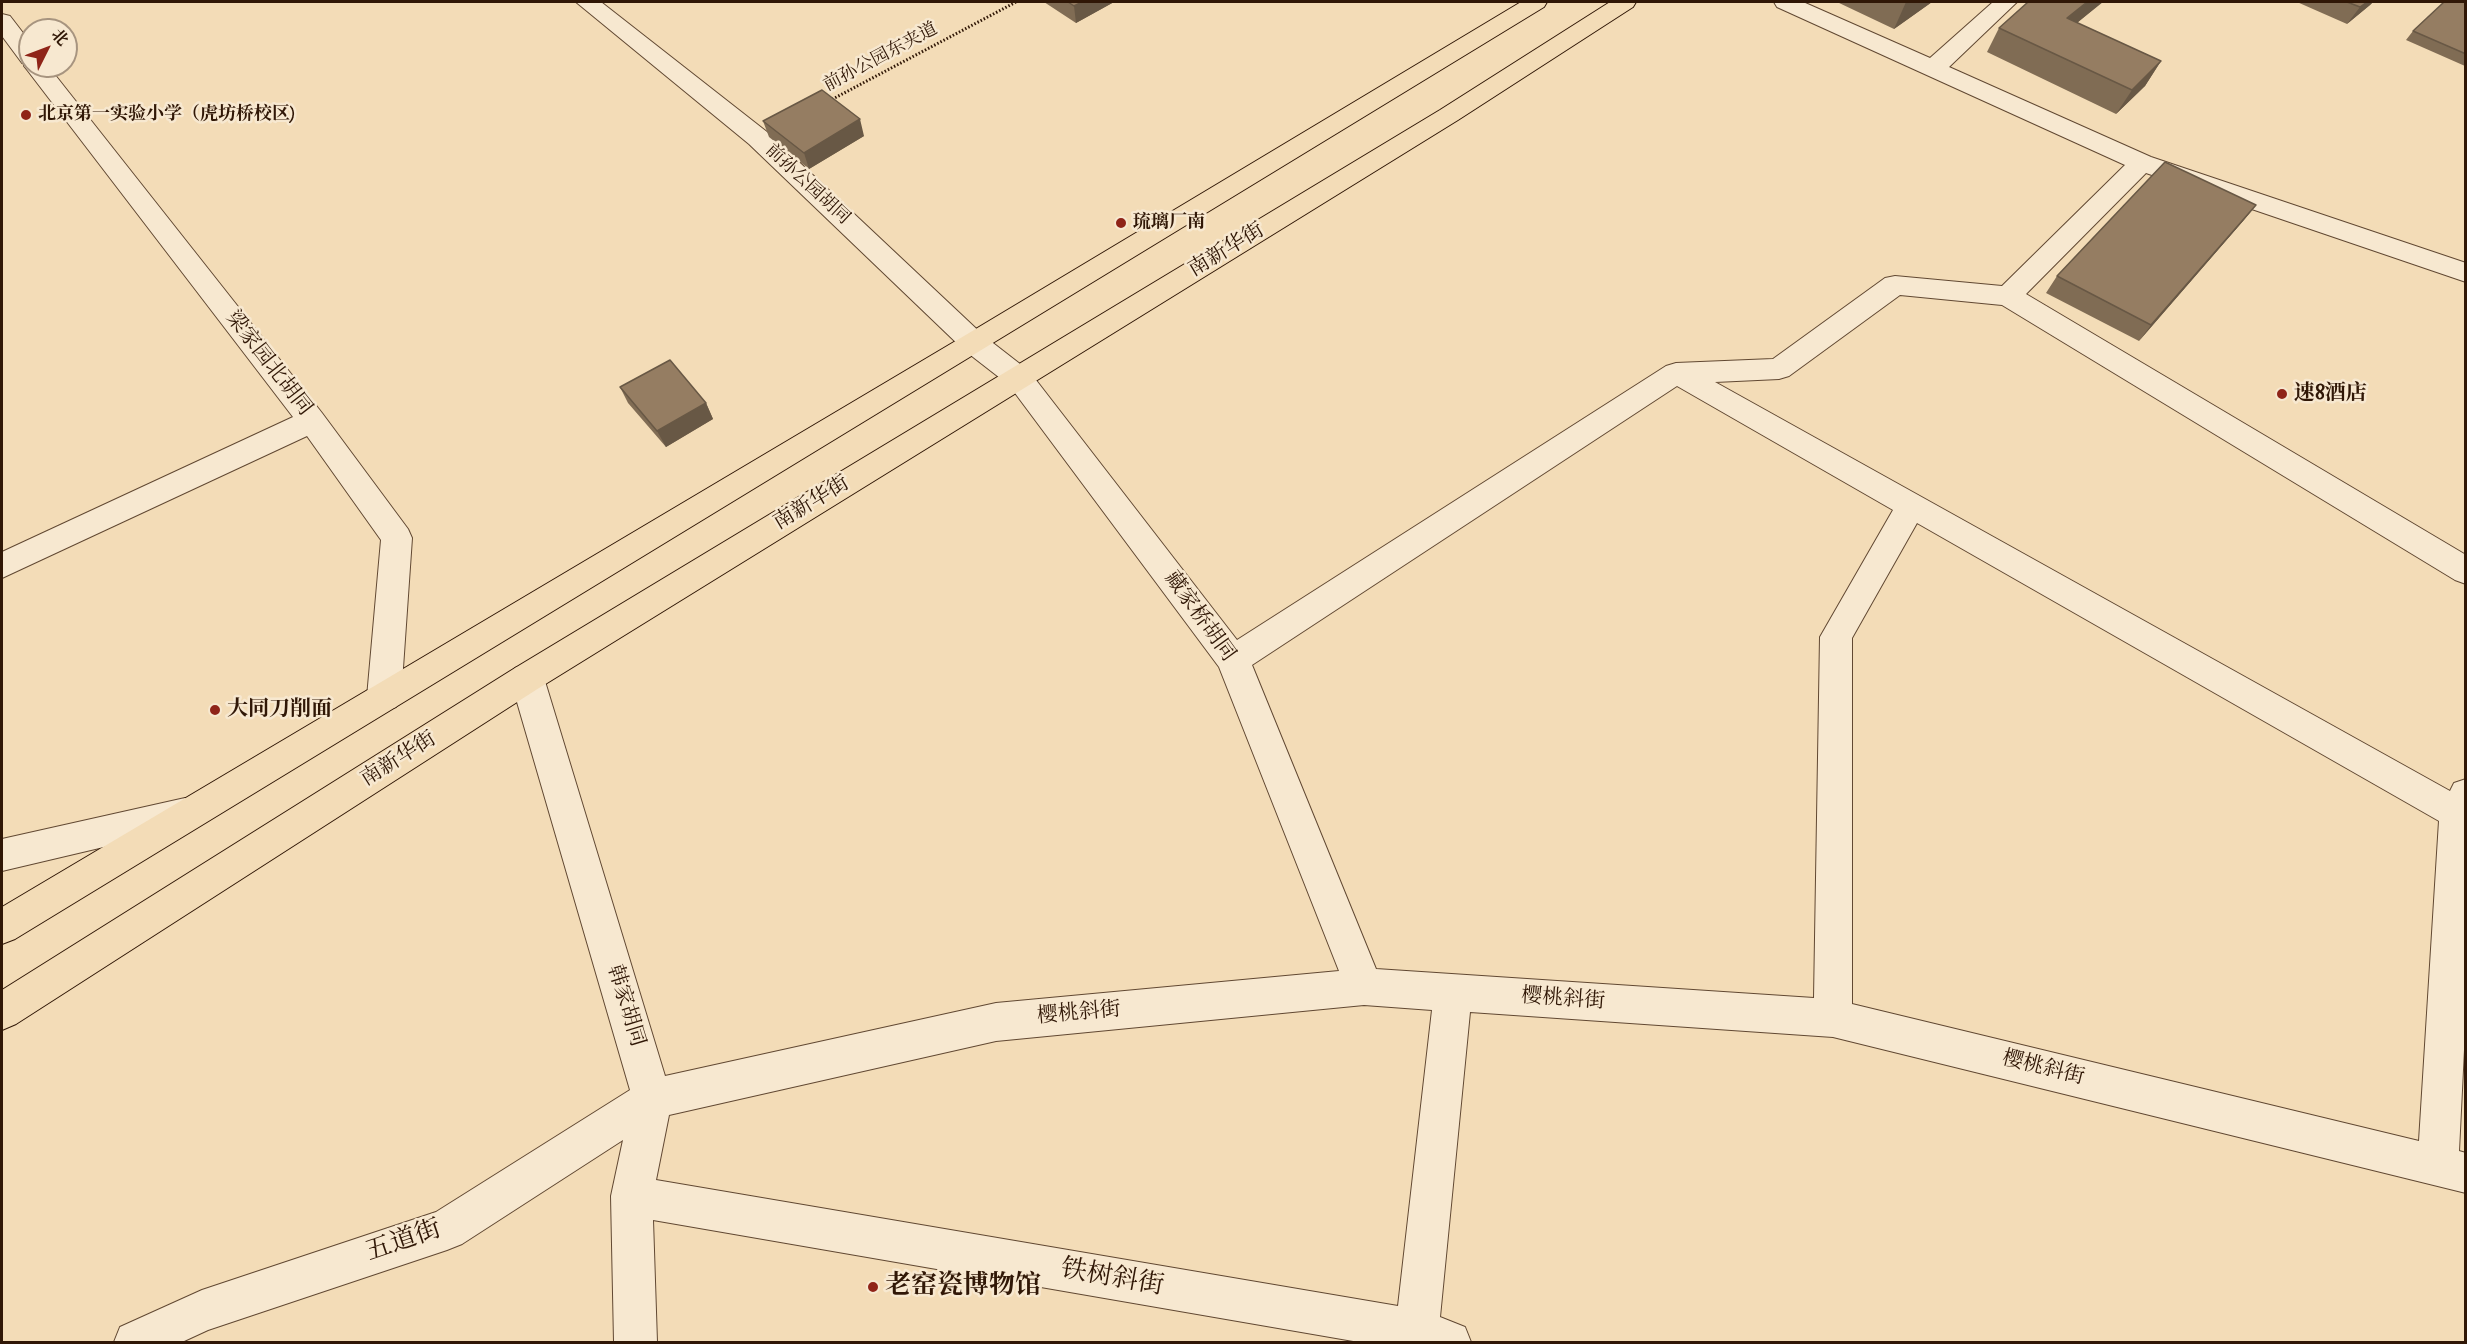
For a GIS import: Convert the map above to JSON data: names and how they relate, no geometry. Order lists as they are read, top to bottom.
{
  "streets": {
    "main road": ["南新华街"],
    "street": [
      "前孙公园胡同",
      "梁家园北胡同",
      "藏家桥胡同",
      "樱桃斜街",
      "韩家胡同",
      "五道街",
      "铁树斜街"
    ],
    "path": ["前孙公园东夹道"]
  },
  "crossings": [
    ["前孙公园胡同", "南新华街"],
    ["前孙公园胡同", "藏家桥胡同"],
    ["南新华街", "藏家桥胡同"],
    ["南新华街", "韩家胡同"],
    ["藏家桥胡同", "樱桃斜街"],
    ["樱桃斜街", "韩家胡同"],
    ["樱桃斜街", "五道街"],
    ["韩家胡同", "五道街"],
    ["韩家胡同", "铁树斜街"]
  ],
  "places": [
    "北京第一实验小学（虎坊桥校区)",
    "琉璃厂南",
    "速8酒店",
    "大同刀削面",
    "老窑瓷博物馆"
  ],
  "north": "top right"
}
